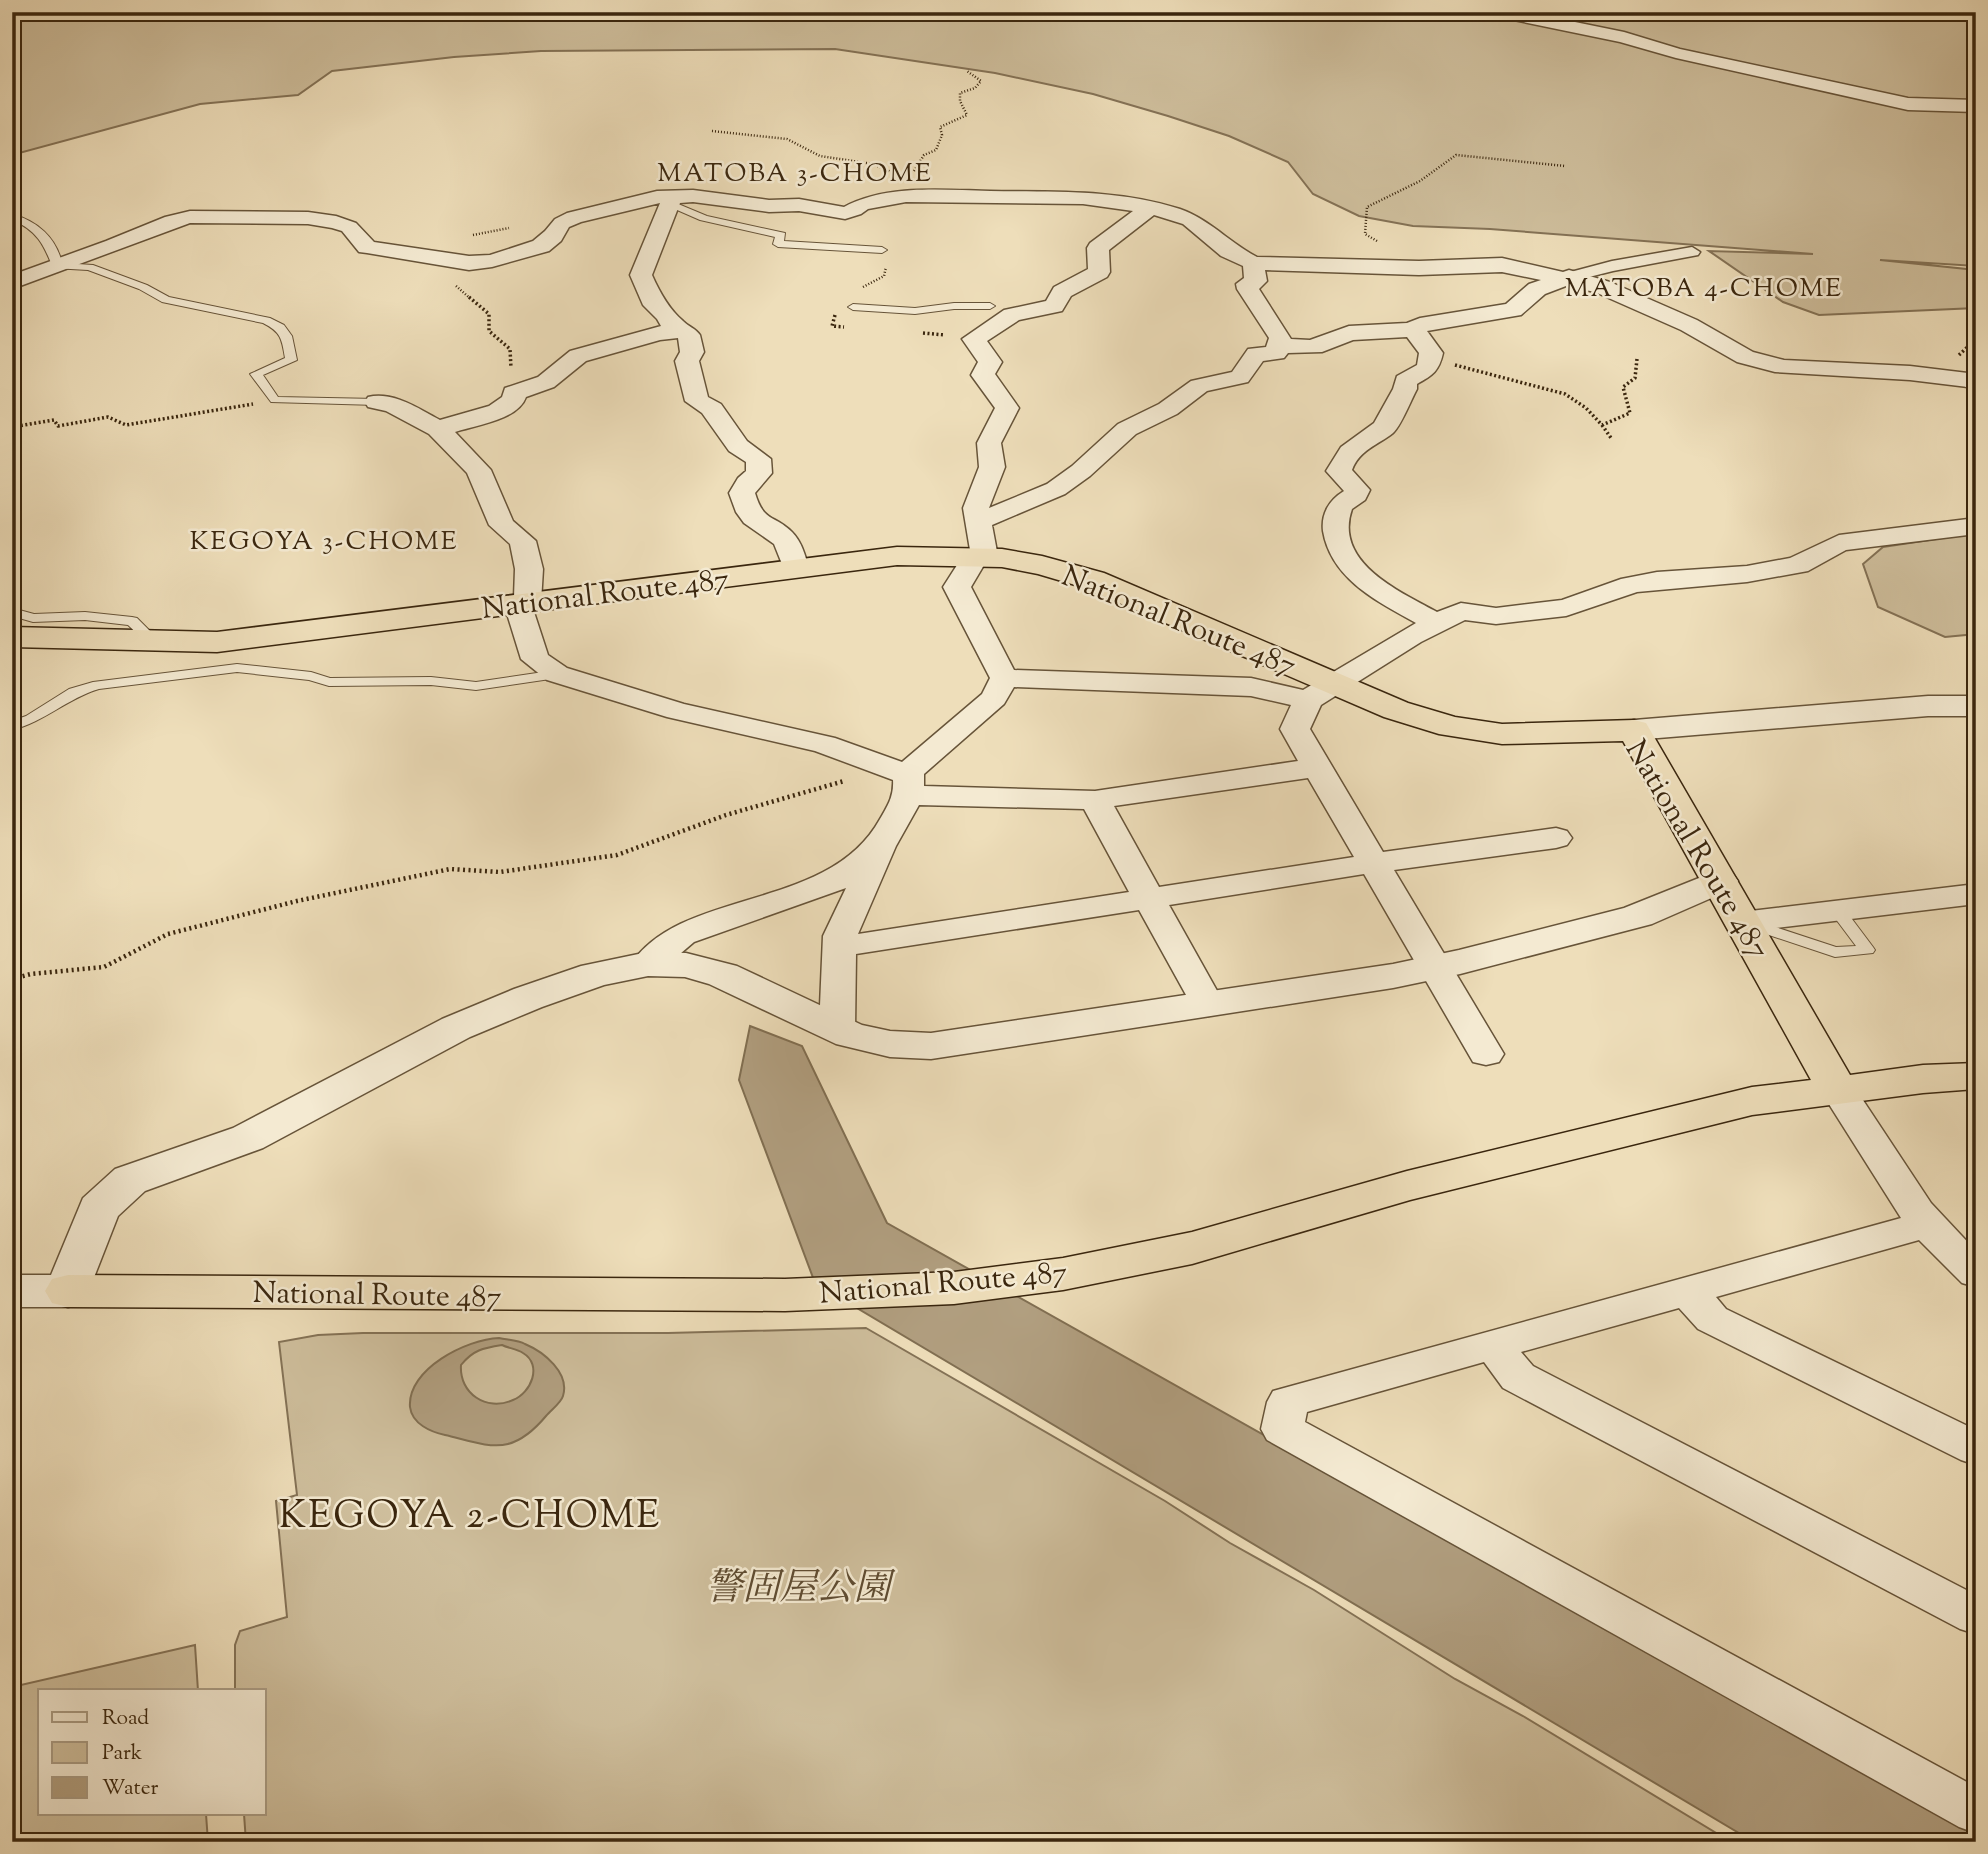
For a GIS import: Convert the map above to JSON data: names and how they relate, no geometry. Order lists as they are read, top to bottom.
{
  "streets": {
    "highway": ["National Route 487"]
  },
  "districts": [
    "MATOBA 3-CHOME",
    "MATOBA 4-CHOME",
    "KEGOYA 3-CHOME",
    "KEGOYA 2-CHOME"
  ],
  "parks": ["警固屋公園"],
  "legend": ["Road", "Park", "Water"]
}
